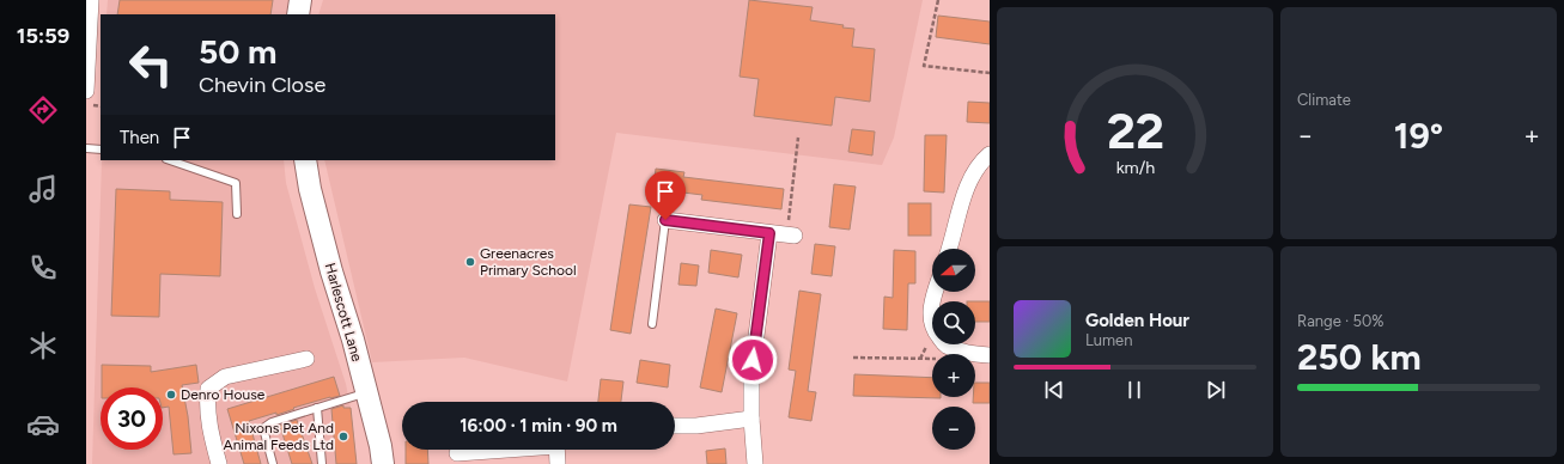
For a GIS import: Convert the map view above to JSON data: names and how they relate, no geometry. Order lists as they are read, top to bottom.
{
  "streets": {
    "street": ["Harlescott Lane"]
  },
  "places": ["Greenacres Primary School", "Denro House", "Nixons Pet And Animal Feeds Ltd"],
  "north": "left",
  "page": {
    "tabs": "15:59",
    "tile": [
      "Climate",
      ["Range · 50%", "250 km"]
    ],
    "turn": ["50 m", "Chevin Close"],
    "then": "Then",
    "heat": ["−", "19°", "+"],
    "map_buttons": ["+", "−"],
    "song": ["Golden Hour", "Lumen"],
    "limit": "30",
    "trip": "16:00 · 1 min · 90 m",
    "gauge": ["22", "km/h"]
  }
}
